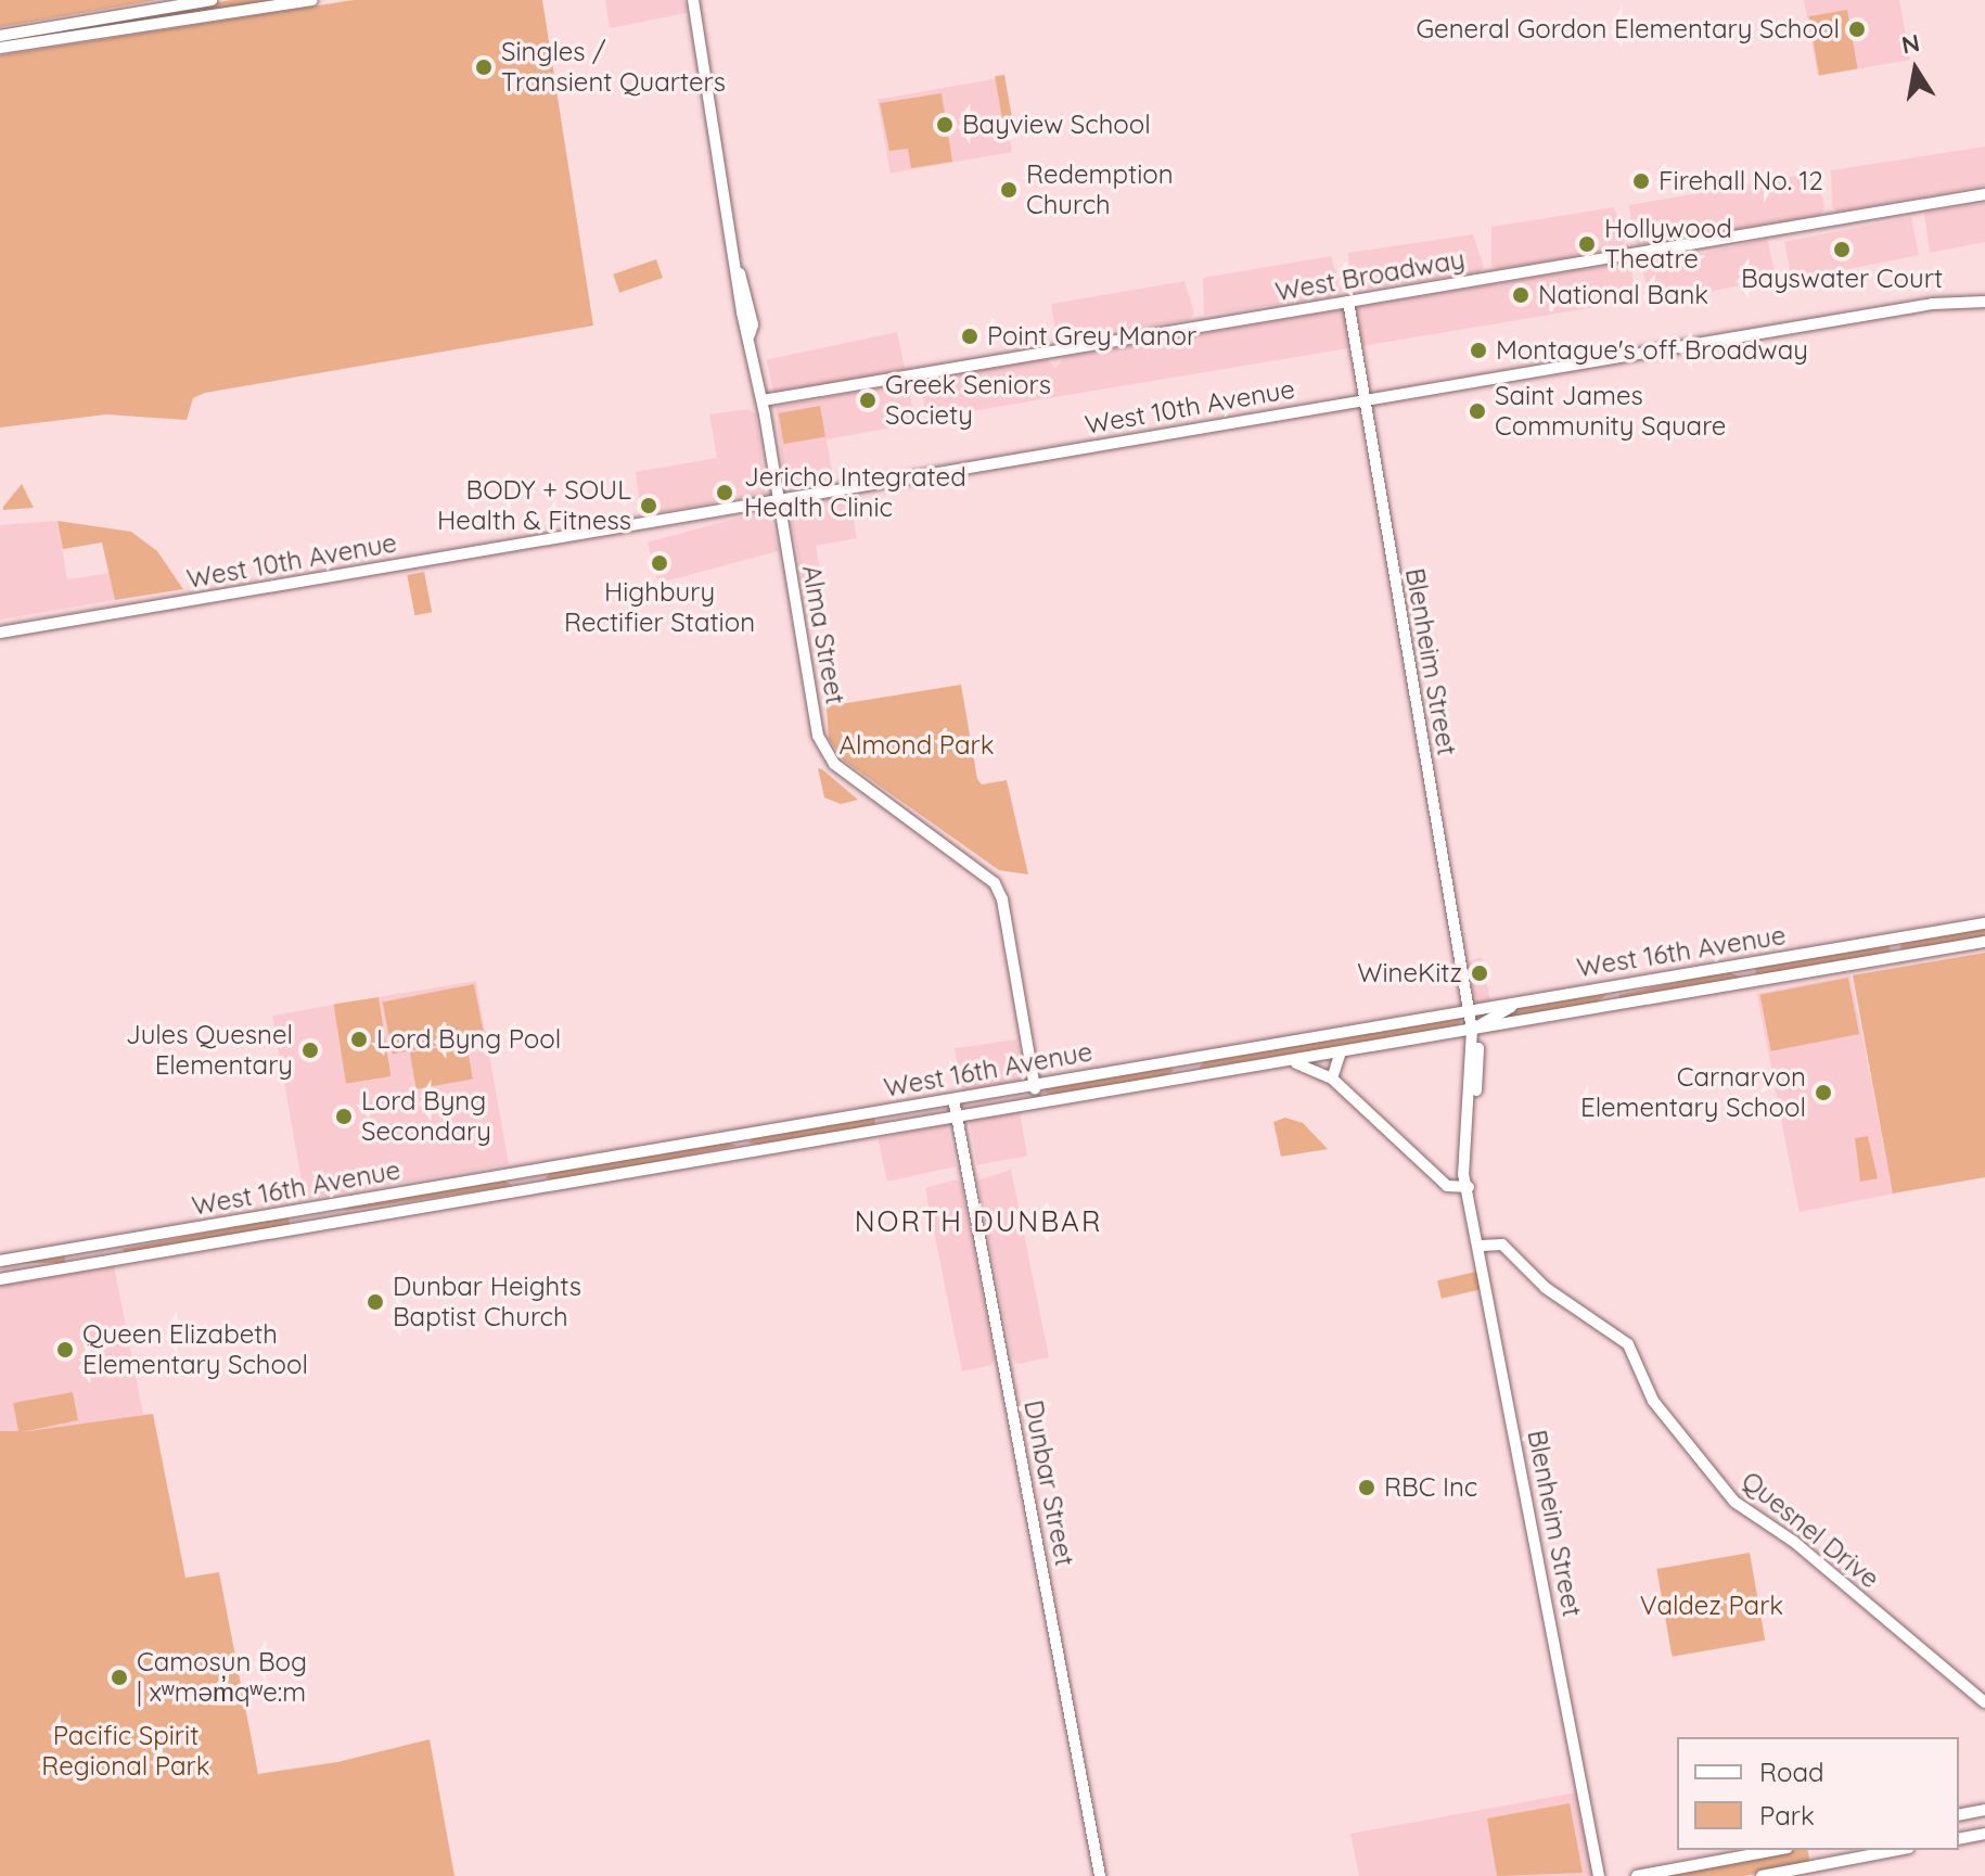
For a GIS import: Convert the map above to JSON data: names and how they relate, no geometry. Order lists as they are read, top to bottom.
{
  "streets": {
    "main road": [
      "West Broadway",
      "West 10th Avenue",
      "Alma Street",
      "Blenheim Street",
      "West 16th Avenue",
      "Dunbar Street",
      "Quesnel Drive"
    ]
  },
  "crossings": [
    ["West Broadway", "Alma Street"],
    ["West Broadway", "Blenheim Street"],
    ["West 10th Avenue", "Alma Street"],
    ["West 10th Avenue", "Blenheim Street"],
    ["Alma Street", "West 16th Avenue"],
    ["Blenheim Street", "West 16th Avenue"],
    ["Blenheim Street", "Quesnel Drive"],
    ["West 16th Avenue", "Dunbar Street"]
  ],
  "districts": ["NORTH DUNBAR"],
  "parks": ["Almond Park", "Valdez Park", "Pacific Spirit Regional Park"],
  "places": [
    "General Gordon Elementary School",
    "Singles / Transient Quarters",
    "Bayview School",
    "Firehall No. 12",
    "Redemption Church",
    "Hollywood Theatre",
    "Bayswater Court",
    "National Bank",
    "Point Grey Manor",
    "Montague's off Broadway",
    "Greek Seniors Society",
    "Saint James Community Square",
    "Jericho Integrated Health Clinic",
    "BODY + SOUL Health & Fitness",
    "Highbury Rectifier Station",
    "WineKitz",
    "Lord Byng Pool",
    "Jules Quesnel Elementary",
    "Carnarvon Elementary School",
    "Lord Byng Secondary",
    "Dunbar Heights Baptist Church",
    "Queen Elizabeth Elementary School",
    "RBC Inc",
    "Camosun Bog | xʷməm̓qʷe:m"
  ],
  "legend": ["Road", "Park"],
  "north": "top"
}
